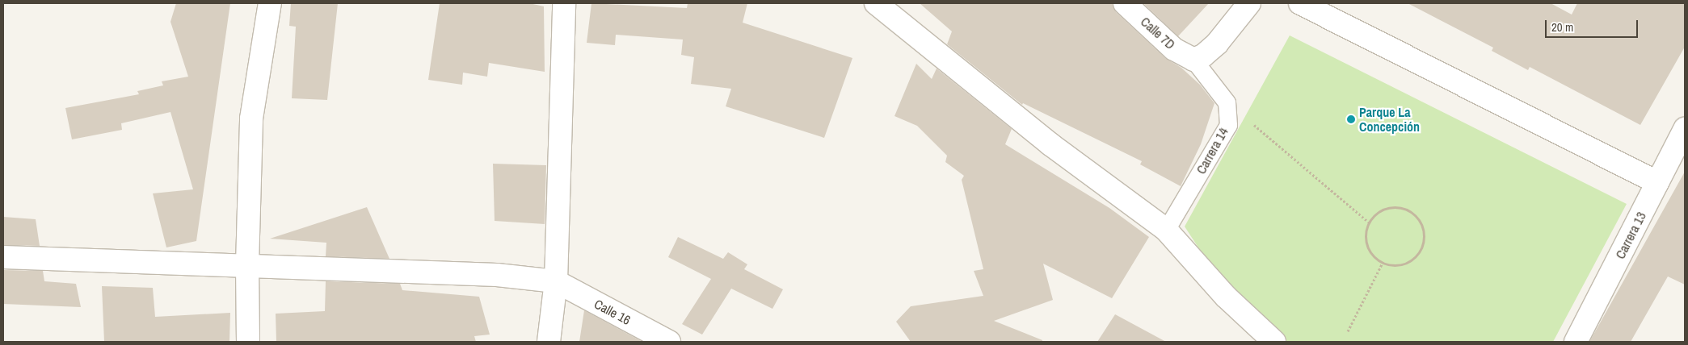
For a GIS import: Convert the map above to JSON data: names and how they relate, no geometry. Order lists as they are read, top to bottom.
{
  "streets": {
    "street": ["Calle 7D", "Carrera 13", "Calle 16"],
    "lane": ["Carrera 14"]
  },
  "places": ["Parque La Concepción"],
  "scale_bar": "20 m"
}
